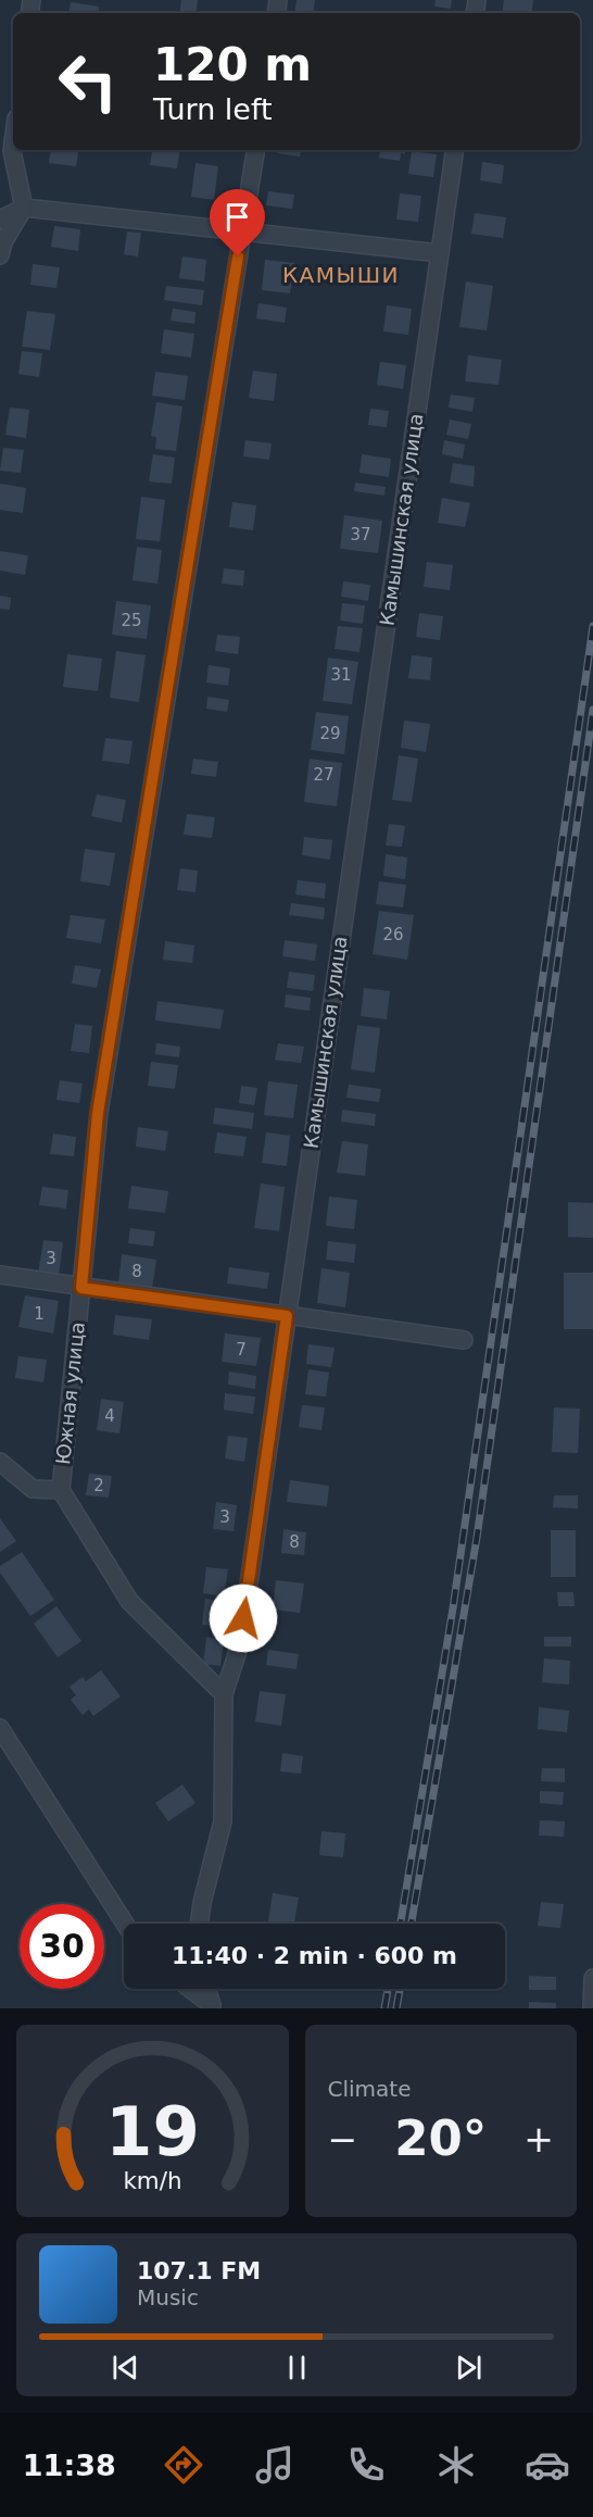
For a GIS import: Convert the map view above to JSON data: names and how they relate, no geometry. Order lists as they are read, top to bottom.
{
  "streets": {
    "street": ["Камышинская улица", "Южная улица"]
  },
  "crossings": [
    ["Камышинская улица", "Южная улица"]
  ],
  "districts": ["КАМЫШИ"],
  "house_numbers": [
    "37",
    "25",
    "31",
    "29",
    "27",
    "26",
    "3",
    "8",
    "1",
    "7",
    "4",
    "2",
    "3",
    "8"
  ],
  "page": {
    "turn": ["120 m", "Turn left"],
    "limit": "30",
    "trip": "11:40 · 2 min · 600 m",
    "tile": "Climate",
    "heat": ["−", "20°", "+"],
    "song": ["107.1 FM", "Music"],
    "tabs": "11:38",
    "gauge": ["19", "km/h"]
  }
}
